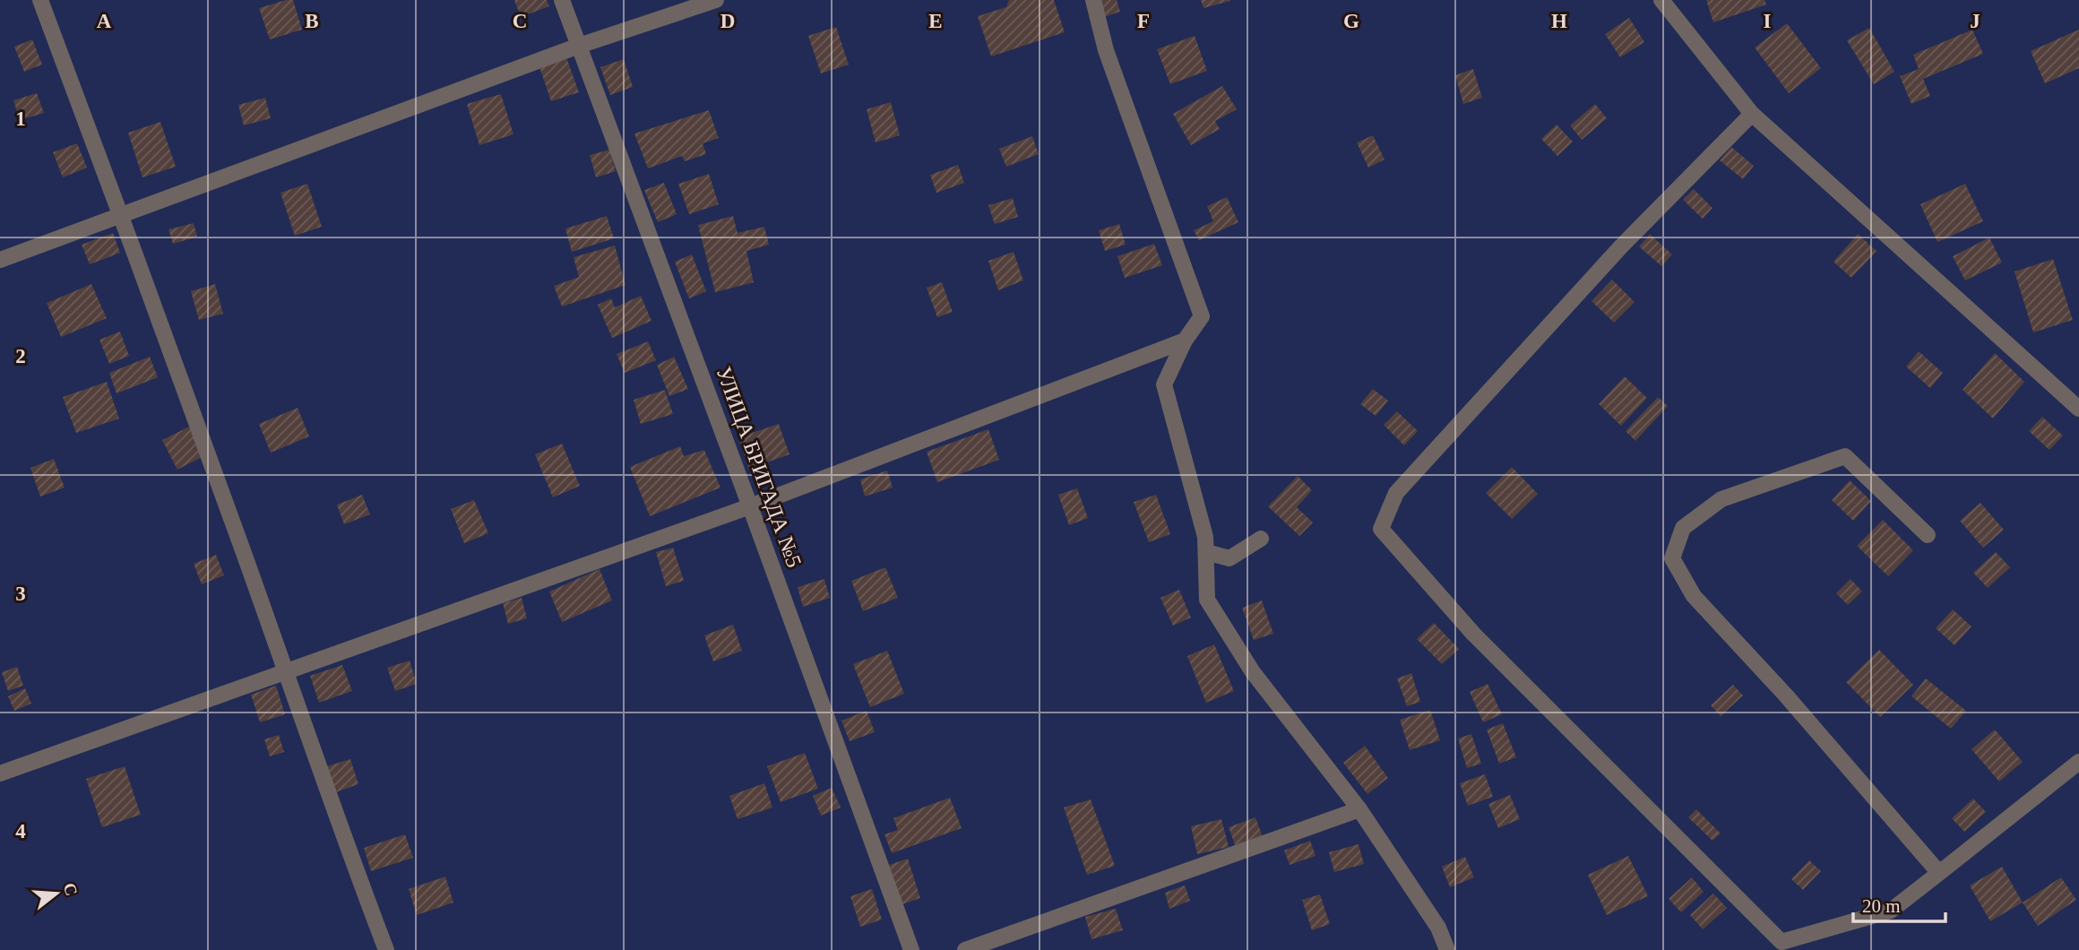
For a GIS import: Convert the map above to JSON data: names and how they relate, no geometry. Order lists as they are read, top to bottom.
{
  "streets": {
    "lane": ["УЛИЦА БРИГАДА №5"]
  },
  "scale_bar": "20 m",
  "north": "right",
  "grid": {
    "columns": [
      "A",
      "B",
      "C",
      "D",
      "E",
      "F",
      "G",
      "H",
      "I",
      "J"
    ],
    "rows": [
      "1",
      "2",
      "3",
      "4"
    ]
  }
}
